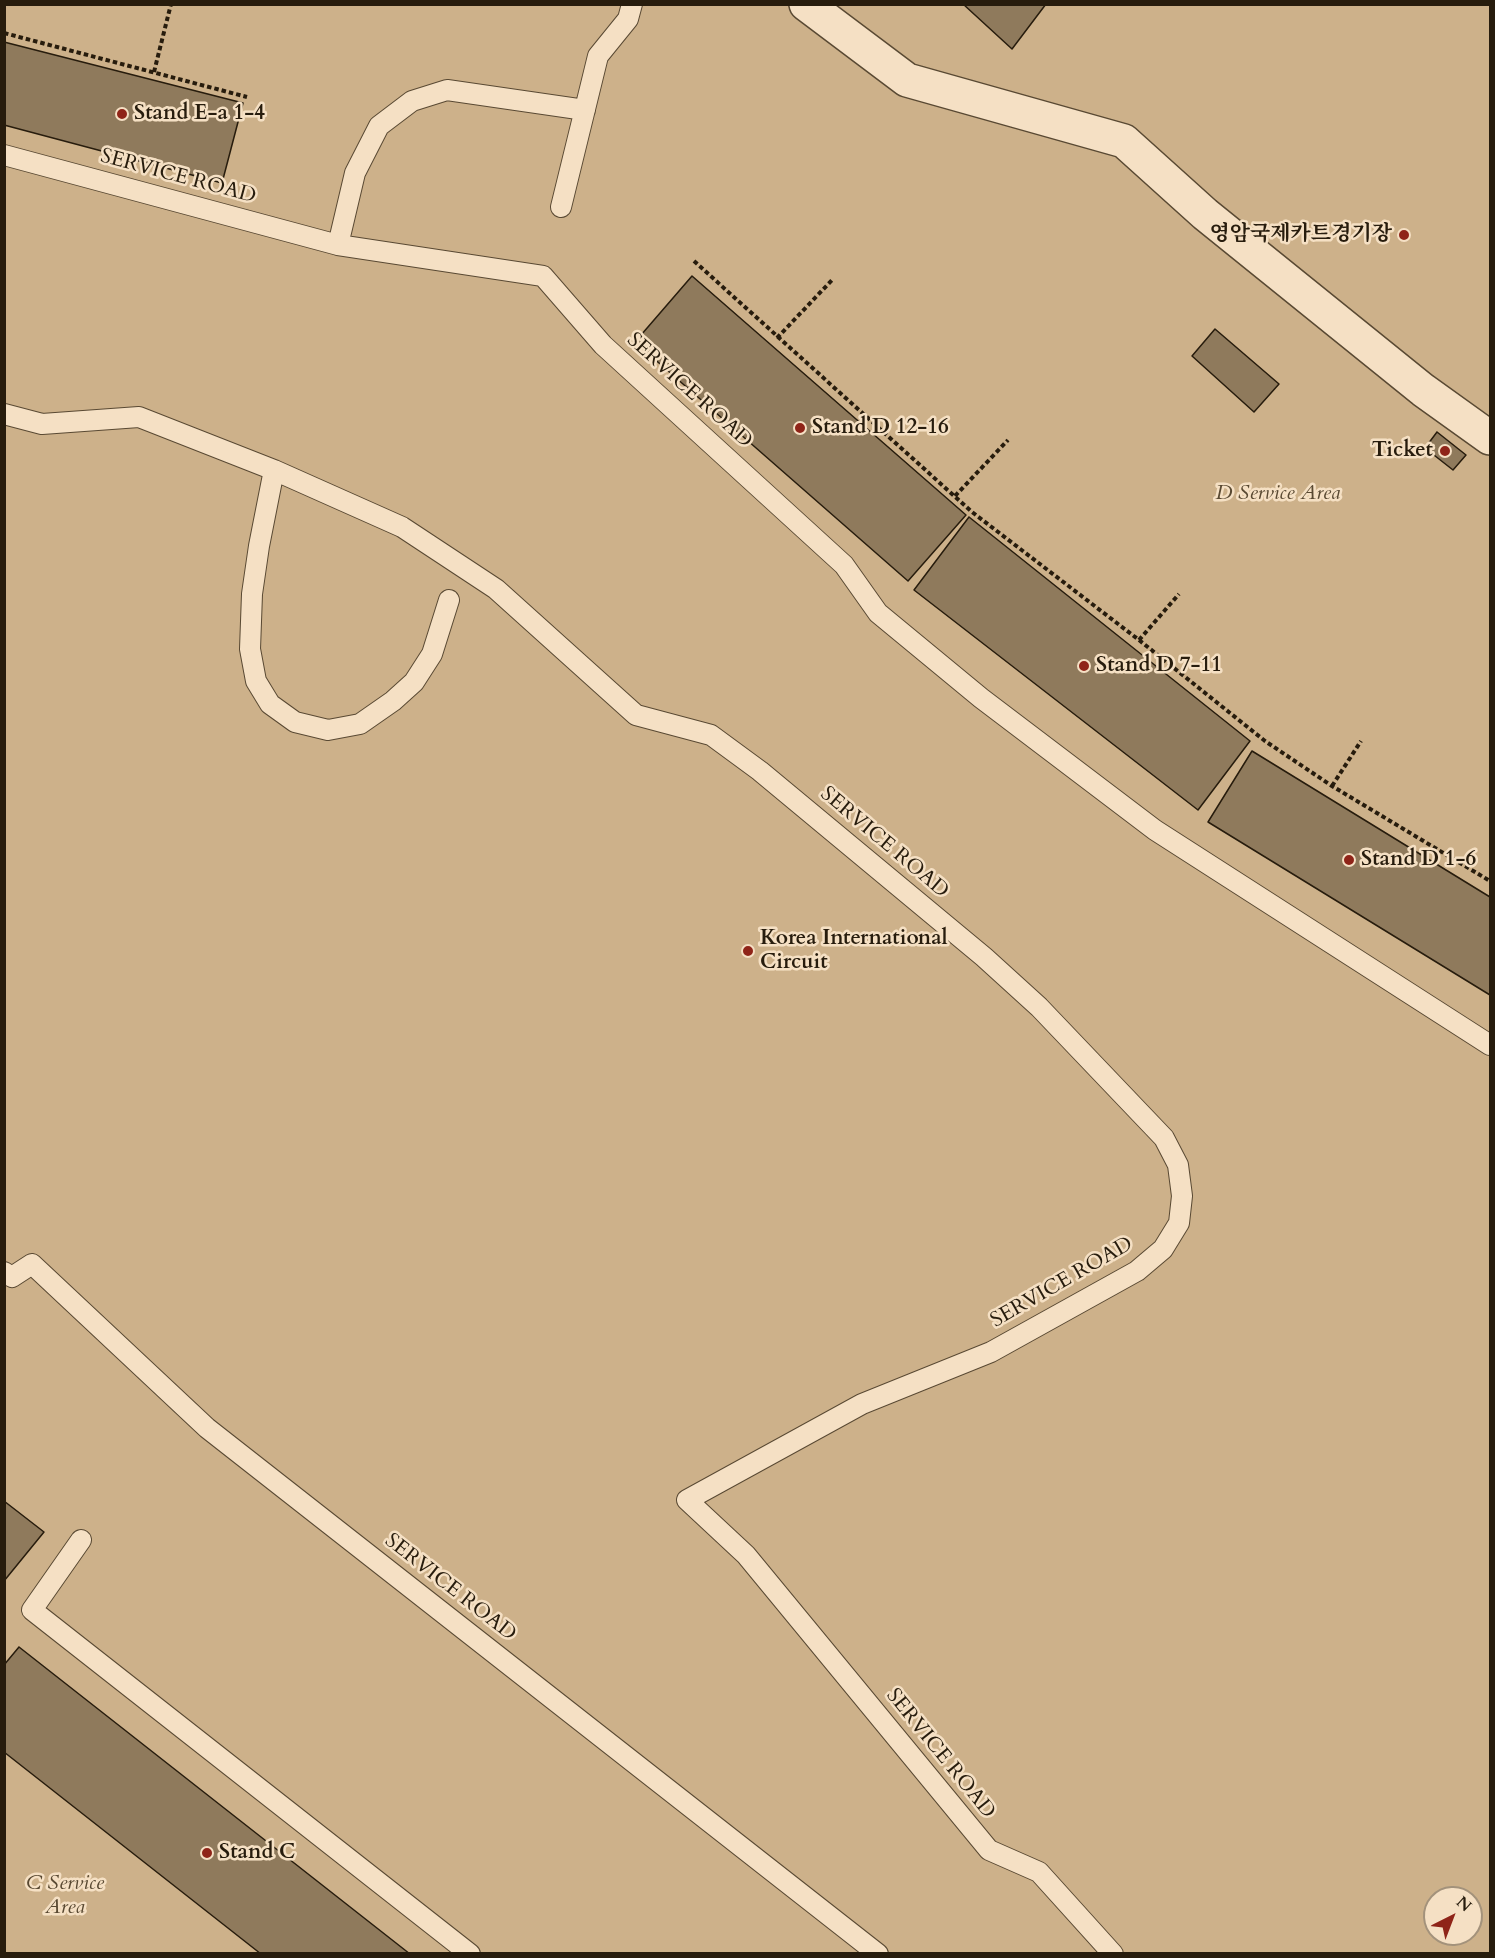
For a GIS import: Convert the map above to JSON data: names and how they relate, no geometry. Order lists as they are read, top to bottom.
{
  "streets": {
    "lane": ["SERVICE ROAD"]
  },
  "parks": ["D Service Area", "C Service Area"],
  "places": [
    "Stand E-a 1-4",
    "영암국제카트경기장",
    "Stand D 12-16",
    "Ticket",
    "Stand D 7-11",
    "Stand D 1-6",
    "Korea International Circuit",
    "Stand C"
  ],
  "north": "top right"
}
